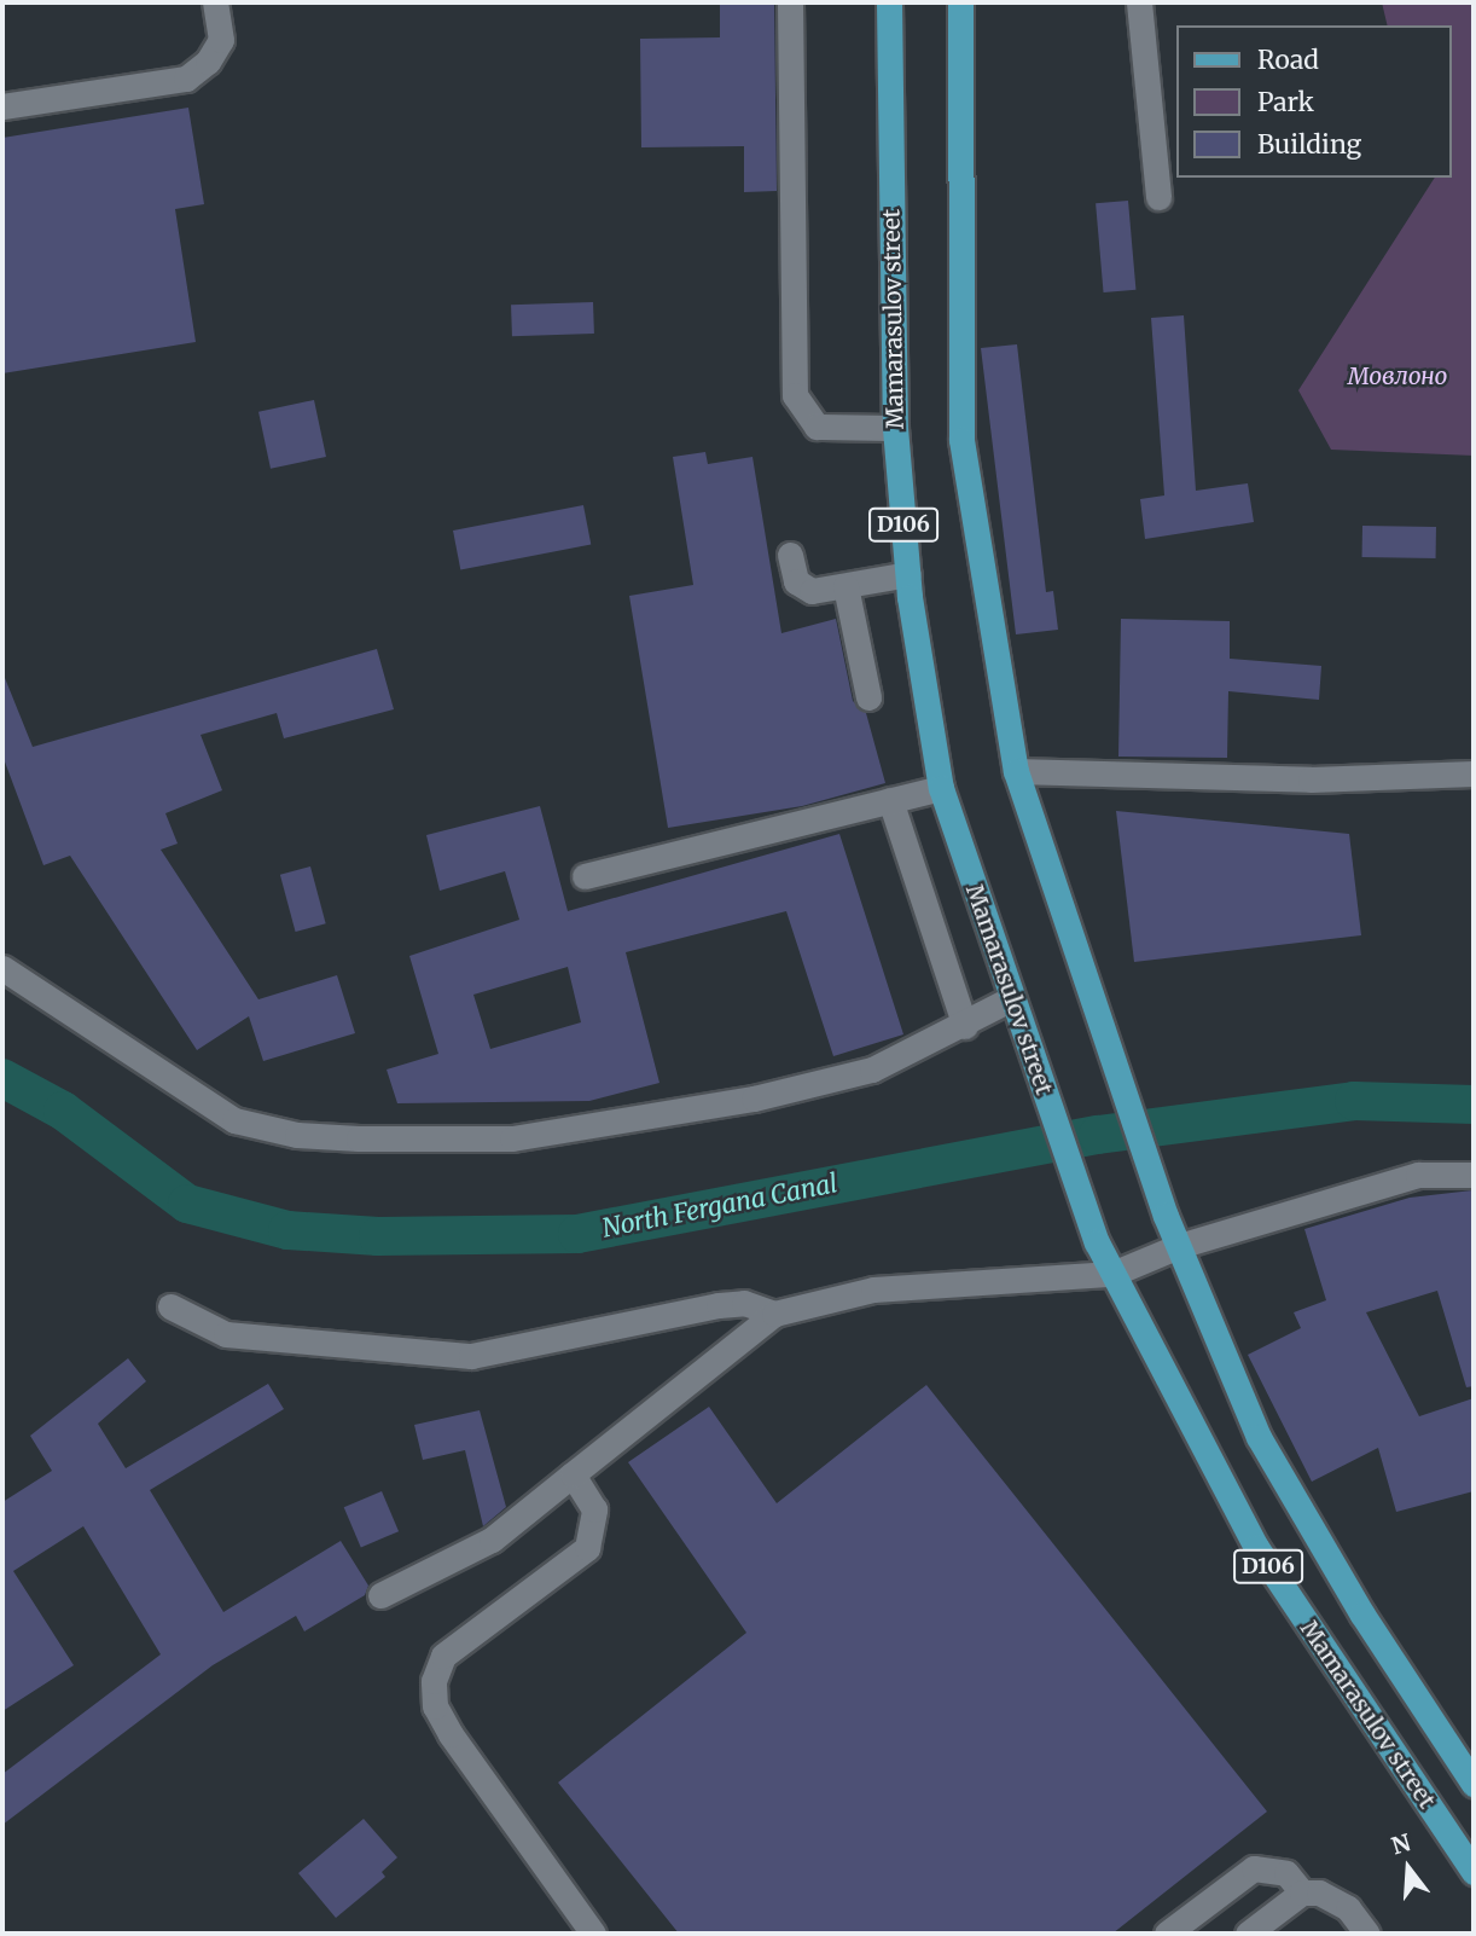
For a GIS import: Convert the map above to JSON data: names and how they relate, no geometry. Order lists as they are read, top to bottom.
{
  "streets": {
    "main road": ["Mamarasulov street", "D106"]
  },
  "water": ["North Fergana Canal"],
  "parks": ["Мовлоно"],
  "legend": ["Road", "Park", "Building"],
  "north": "top"
}
